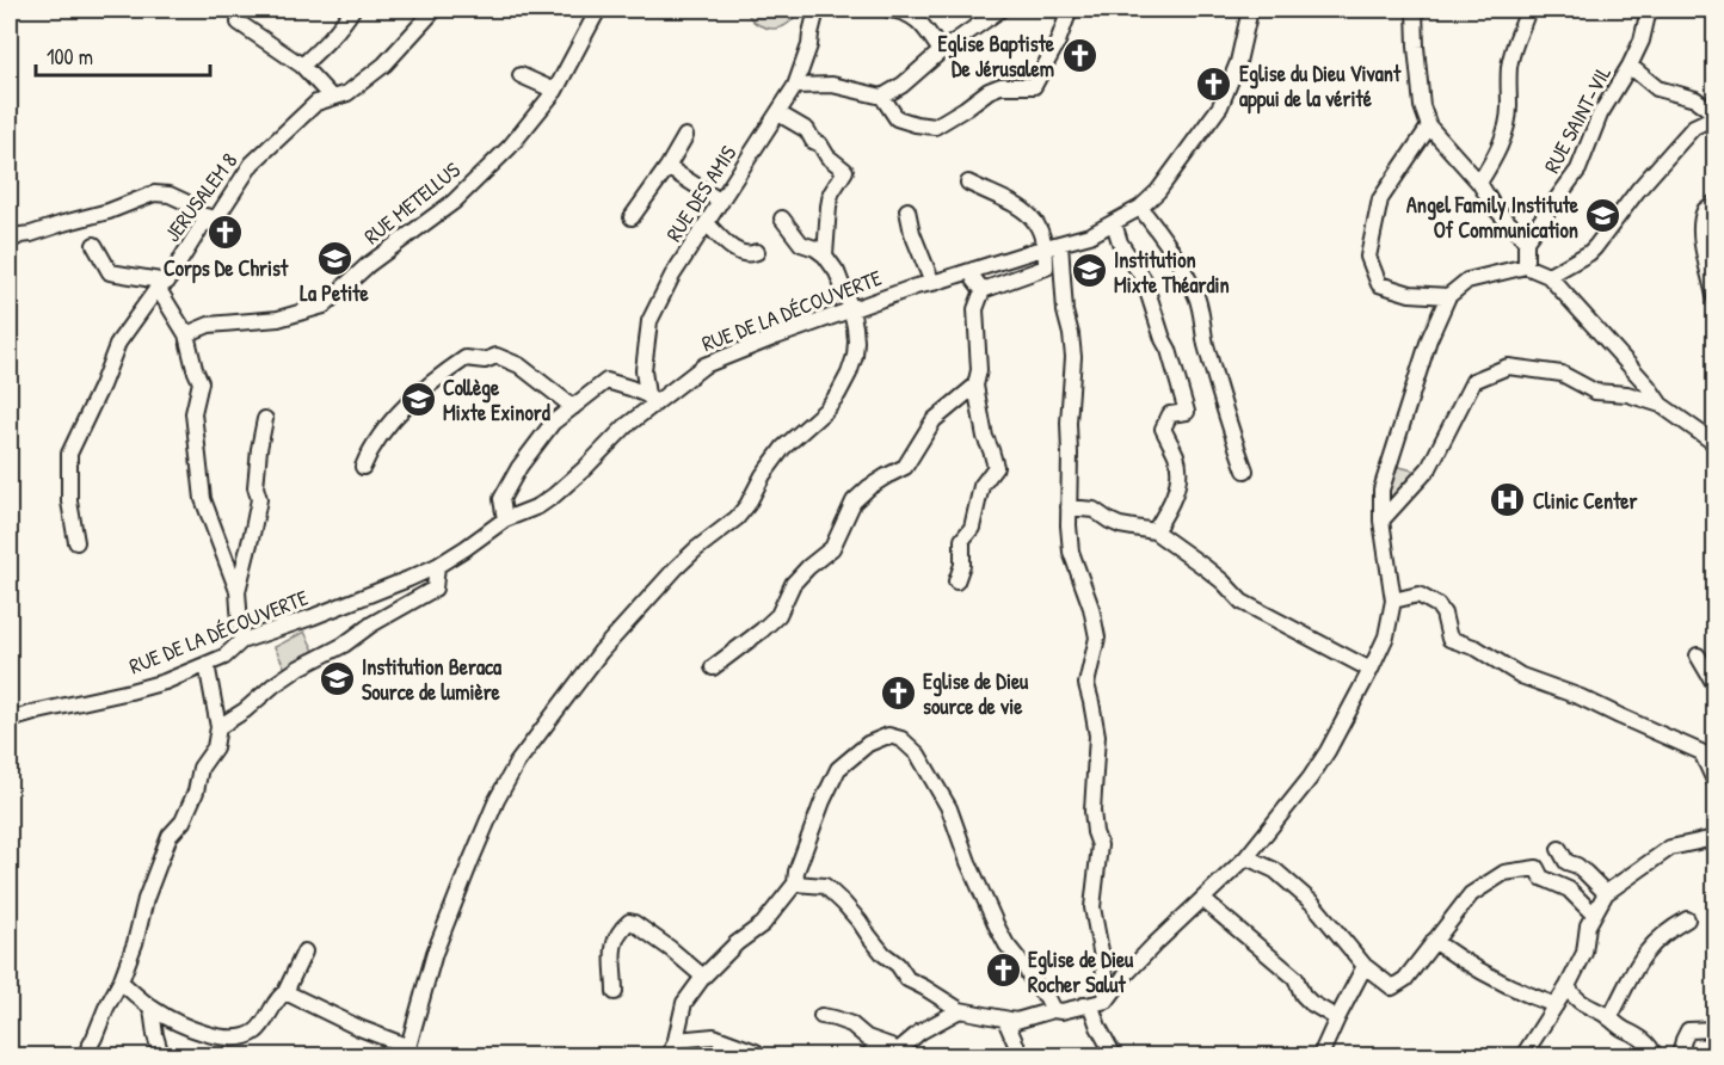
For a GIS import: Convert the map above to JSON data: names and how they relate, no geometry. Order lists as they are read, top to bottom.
{
  "streets": {
    "street": [
      "RUE SAINT-VIL",
      "RUE DES AMIS",
      "JERUSALEM 8",
      "RUE METELLUS",
      "RUE DE LA DÉCOUVERTE"
    ]
  },
  "crossings": [
    ["RUE DES AMIS", "RUE DE LA DÉCOUVERTE"]
  ],
  "places": {
    "church": [
      "Eglise Baptiste De Jérusalem",
      "Eglise du Dieu Vivant appui de la vérité",
      "Corps De Christ",
      "Eglise de Dieu source de vie",
      "Eglise de Dieu Rocher Salut"
    ],
    "school or university": [
      "Angel Family Institute Of Communication",
      "La Petite",
      "Institution Mixte Théardin",
      "Collège Mixte Exinord",
      "Institution Beraca Source de lumière"
    ],
    "hospital": ["Clinic Center"]
  },
  "scale_bar": "100 m"
}
